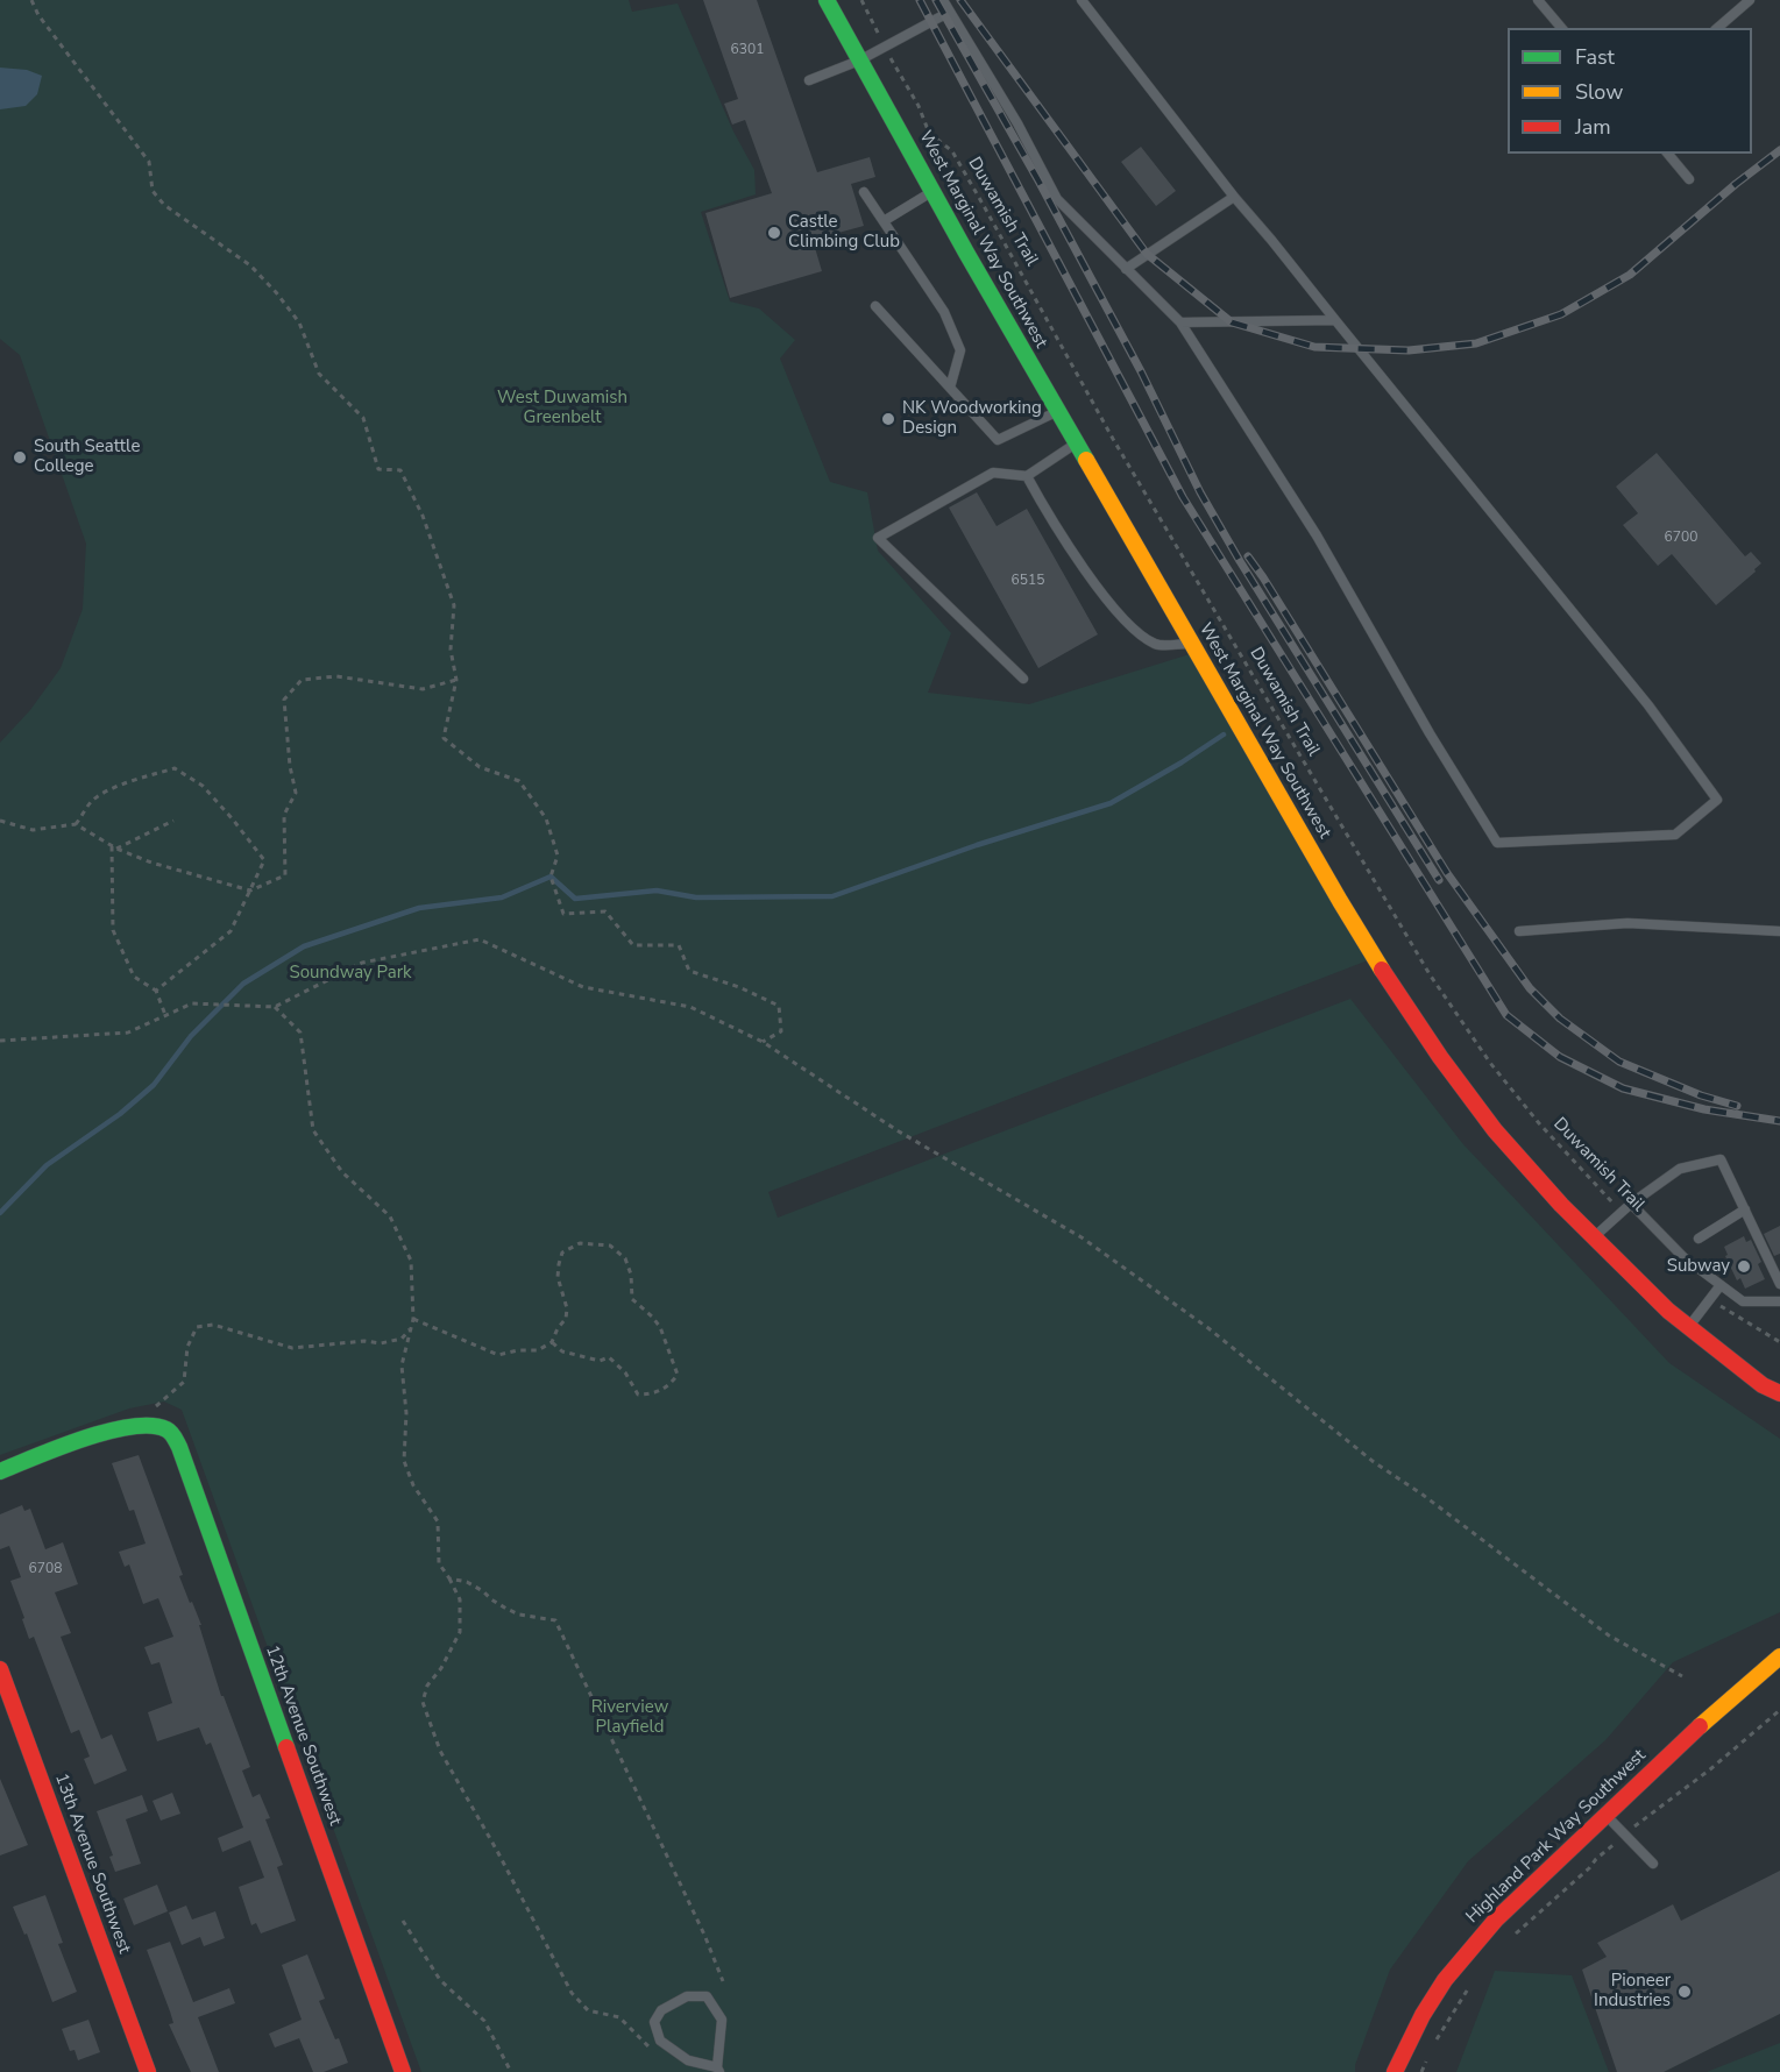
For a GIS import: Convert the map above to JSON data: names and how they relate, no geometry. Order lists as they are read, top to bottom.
{
  "streets": {
    "main road": [
      "West Marginal Way Southwest",
      "12th Avenue Southwest",
      "Highland Park Way Southwest",
      "13th Avenue Southwest"
    ],
    "path": ["Duwamish Trail"]
  },
  "parks": ["West Duwamish Greenbelt", "Soundway Park", "Riverview Playfield"],
  "places": [
    "Castle Climbing Club",
    "NK Woodworking Design",
    "South Seattle College",
    "Subway",
    "Pioneer Industries"
  ],
  "house_numbers": [
    "6301",
    "6700",
    "6515",
    "6708"
  ],
  "legend": ["Fast", "Slow", "Jam"]
}
